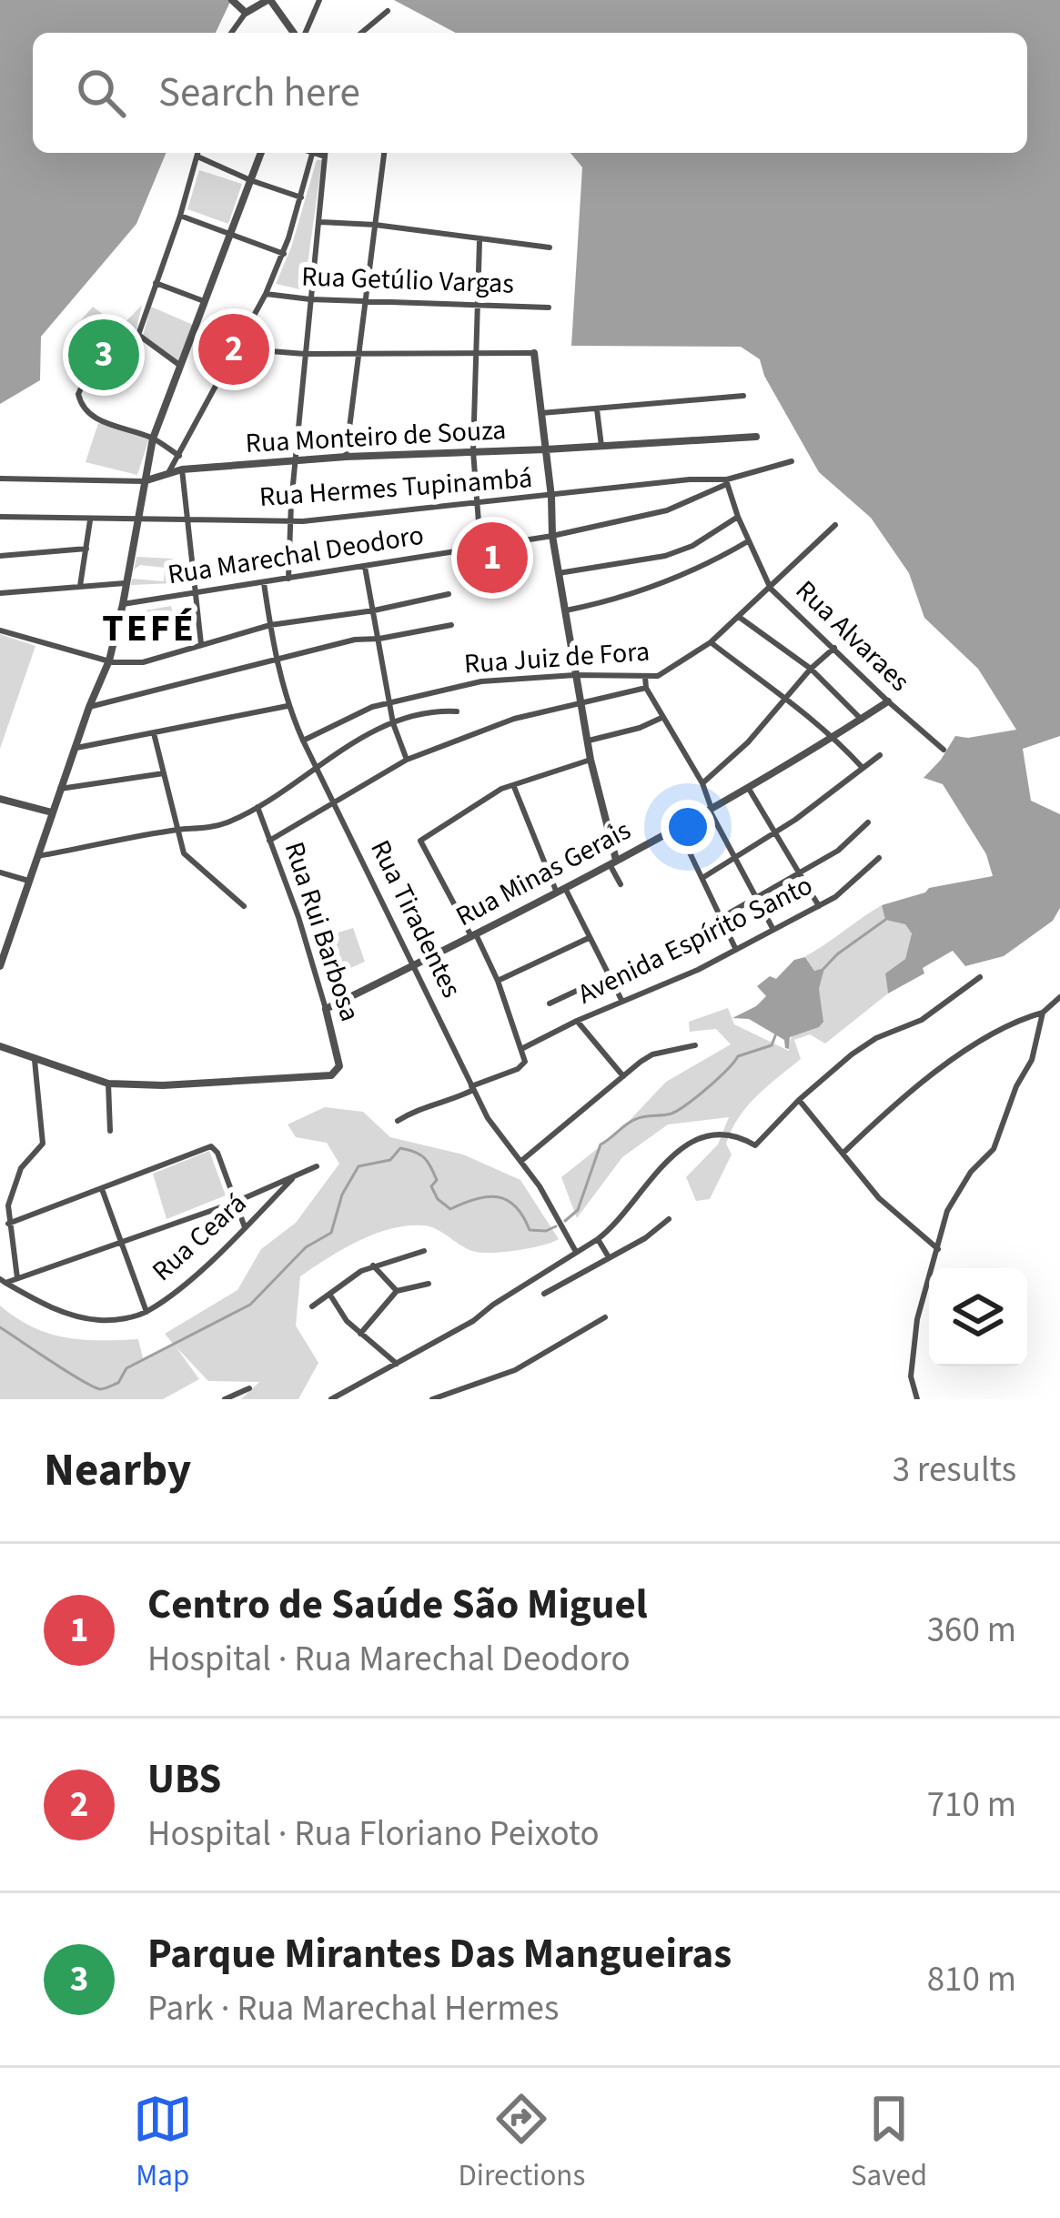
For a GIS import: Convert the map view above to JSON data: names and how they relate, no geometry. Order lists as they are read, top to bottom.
{
  "streets": {
    "street": [
      "Rua Getúlio Vargas",
      "Rua Monteiro de Souza",
      "Rua Hermes Tupinambá",
      "Rua Marechal Deodoro",
      "Rua Alvaraes",
      "Rua Juiz de Fora",
      "Rua Minas Gerais",
      "Rua Tiradentes",
      "Rua Rui Barbosa",
      "Avenida Espírito Santo",
      "Rua Ceará"
    ]
  },
  "crossings": [
    ["Rua Hermes Tupinambá", "Rua Marechal Deodoro"],
    ["Rua Hermes Tupinambá", "Rua Alvaraes"],
    ["Rua Marechal Deodoro", "Rua Alvaraes"],
    ["Rua Marechal Deodoro", "Rua Tiradentes"],
    ["Rua Alvaraes", "Rua Juiz de Fora"],
    ["Rua Alvaraes", "Rua Minas Gerais"],
    ["Rua Juiz de Fora", "Rua Tiradentes"],
    ["Rua Minas Gerais", "Rua Tiradentes"],
    ["Rua Minas Gerais", "Rua Rui Barbosa"]
  ],
  "districts": ["TEFÉ"],
  "page": {
    "search": "Search here",
    "pins": ["2", "3", "1"],
    "heading": ["Nearby", "3 results"],
    "list": [
      {
        "mark": "1",
        "name": "Centro de Saúde São Miguel",
        "note": "Hospital · Rua Marechal Deodoro",
        "value": "360 m"
      },
      {
        "mark": "2",
        "name": "UBS",
        "note": "Hospital · Rua Floriano Peixoto",
        "value": "710 m"
      },
      {
        "mark": "3",
        "name": "Parque Mirantes Das Mangueiras",
        "note": "Park · Rua Marechal Hermes",
        "value": "810 m"
      }
    ],
    "nav": ["Map", "Directions", "Saved"]
  }
}
